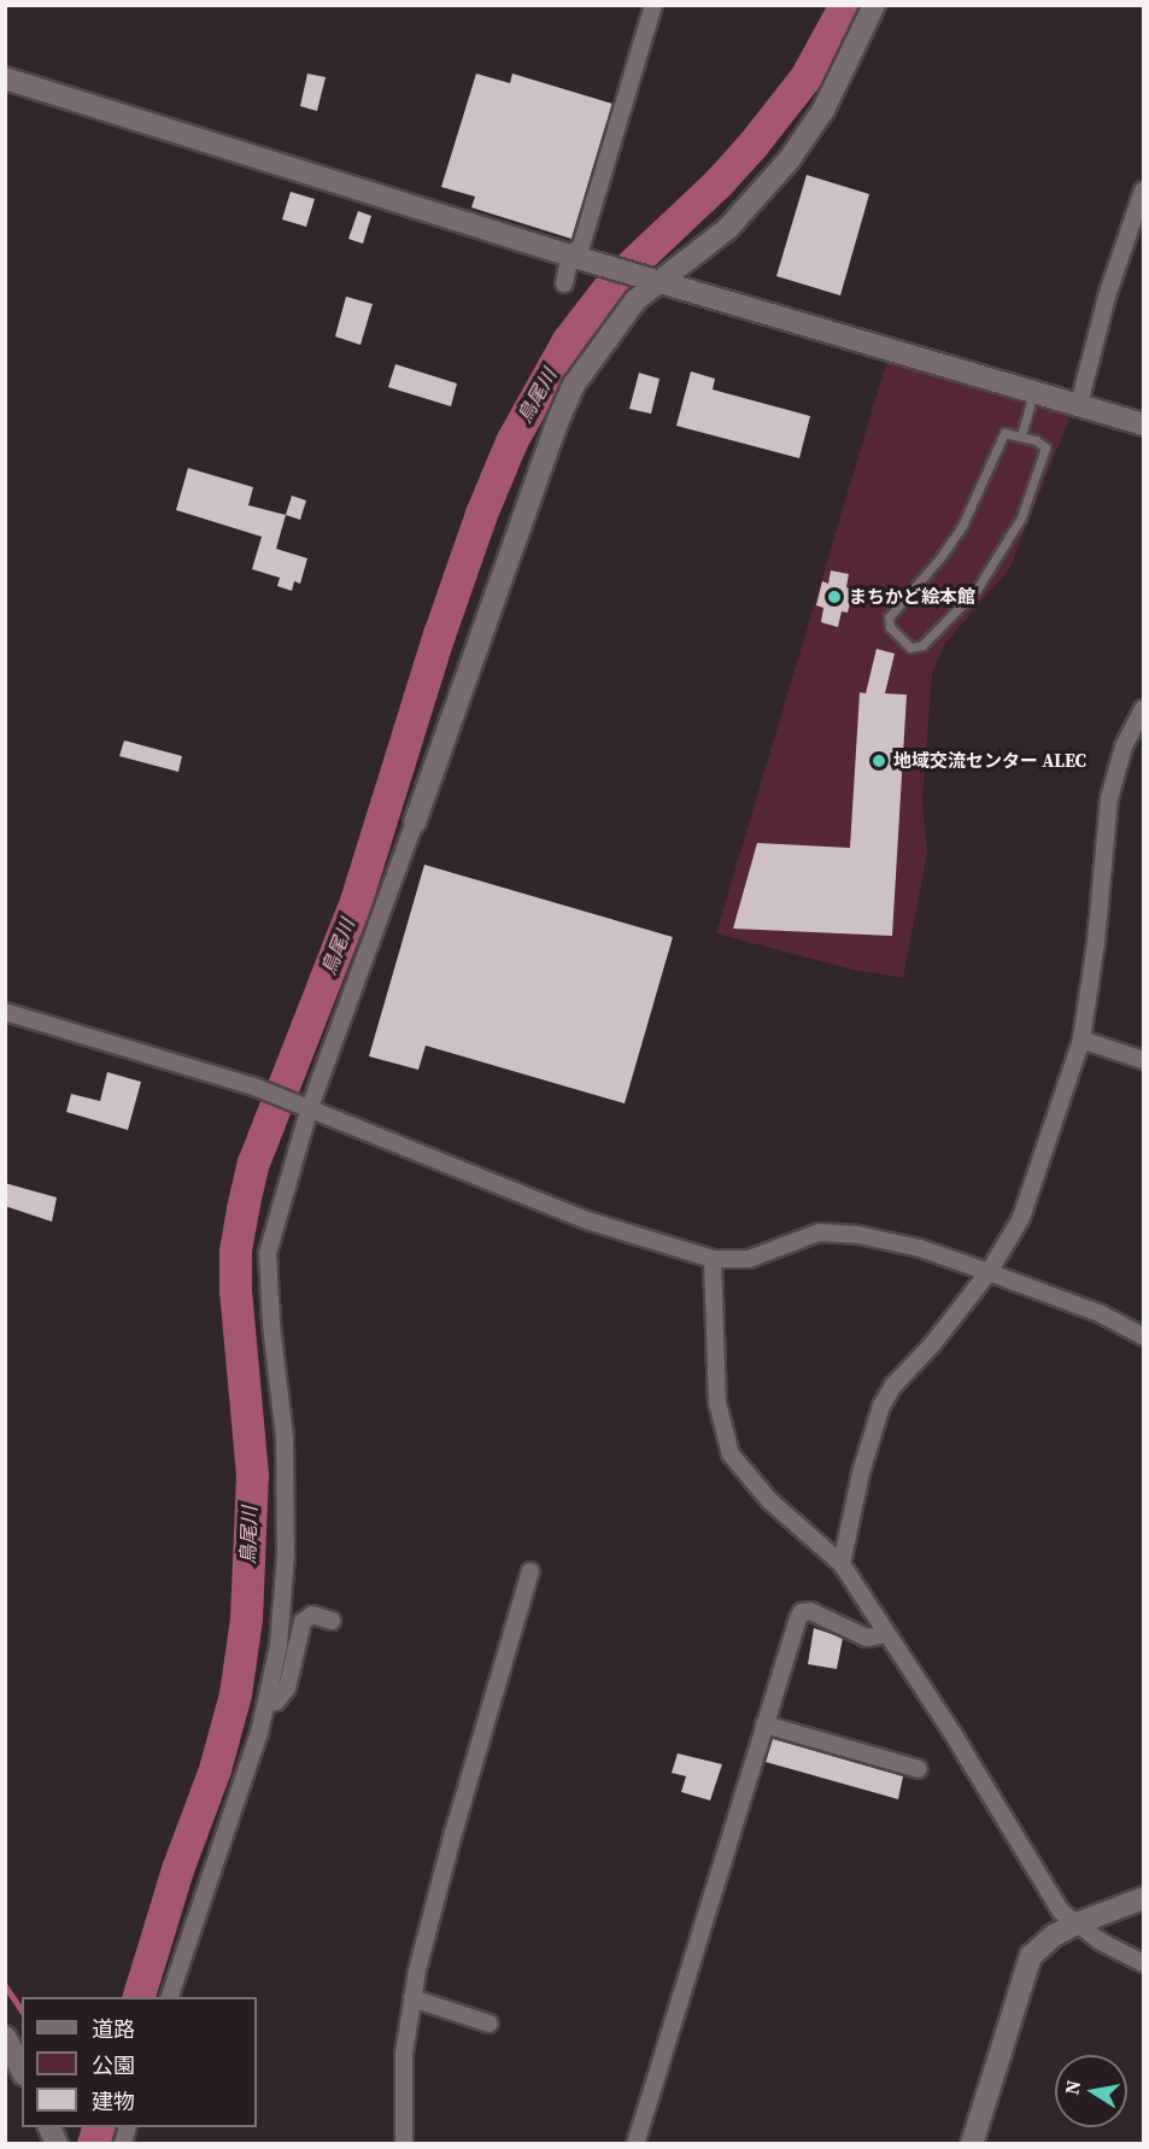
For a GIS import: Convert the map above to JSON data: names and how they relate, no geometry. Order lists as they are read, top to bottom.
{
  "water": ["鳥尾川"],
  "places": ["まちかど絵本館", "地域交流センター ALEC"],
  "legend": ["道路", "公園", "建物"],
  "north": "left"
}
